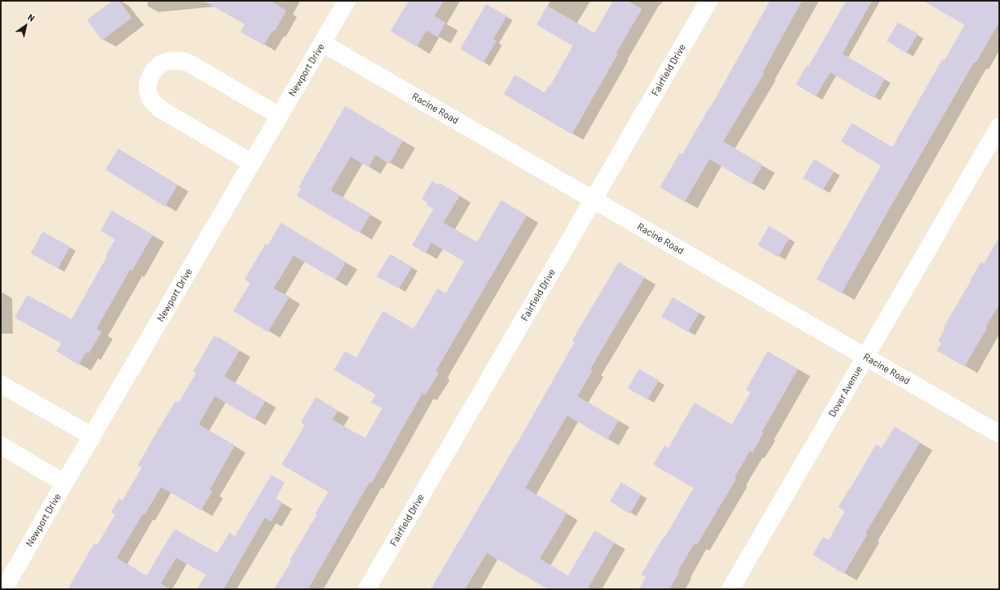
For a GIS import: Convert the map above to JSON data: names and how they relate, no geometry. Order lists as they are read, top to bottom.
{
  "streets": {
    "street": [
      "Newport Drive",
      "Fairfield Drive",
      "Racine Road",
      "Dover Avenue"
    ]
  },
  "crossings": [
    ["Newport Drive", "Racine Road"],
    ["Fairfield Drive", "Racine Road"],
    ["Racine Road", "Dover Avenue"]
  ],
  "north": "top right"
}
